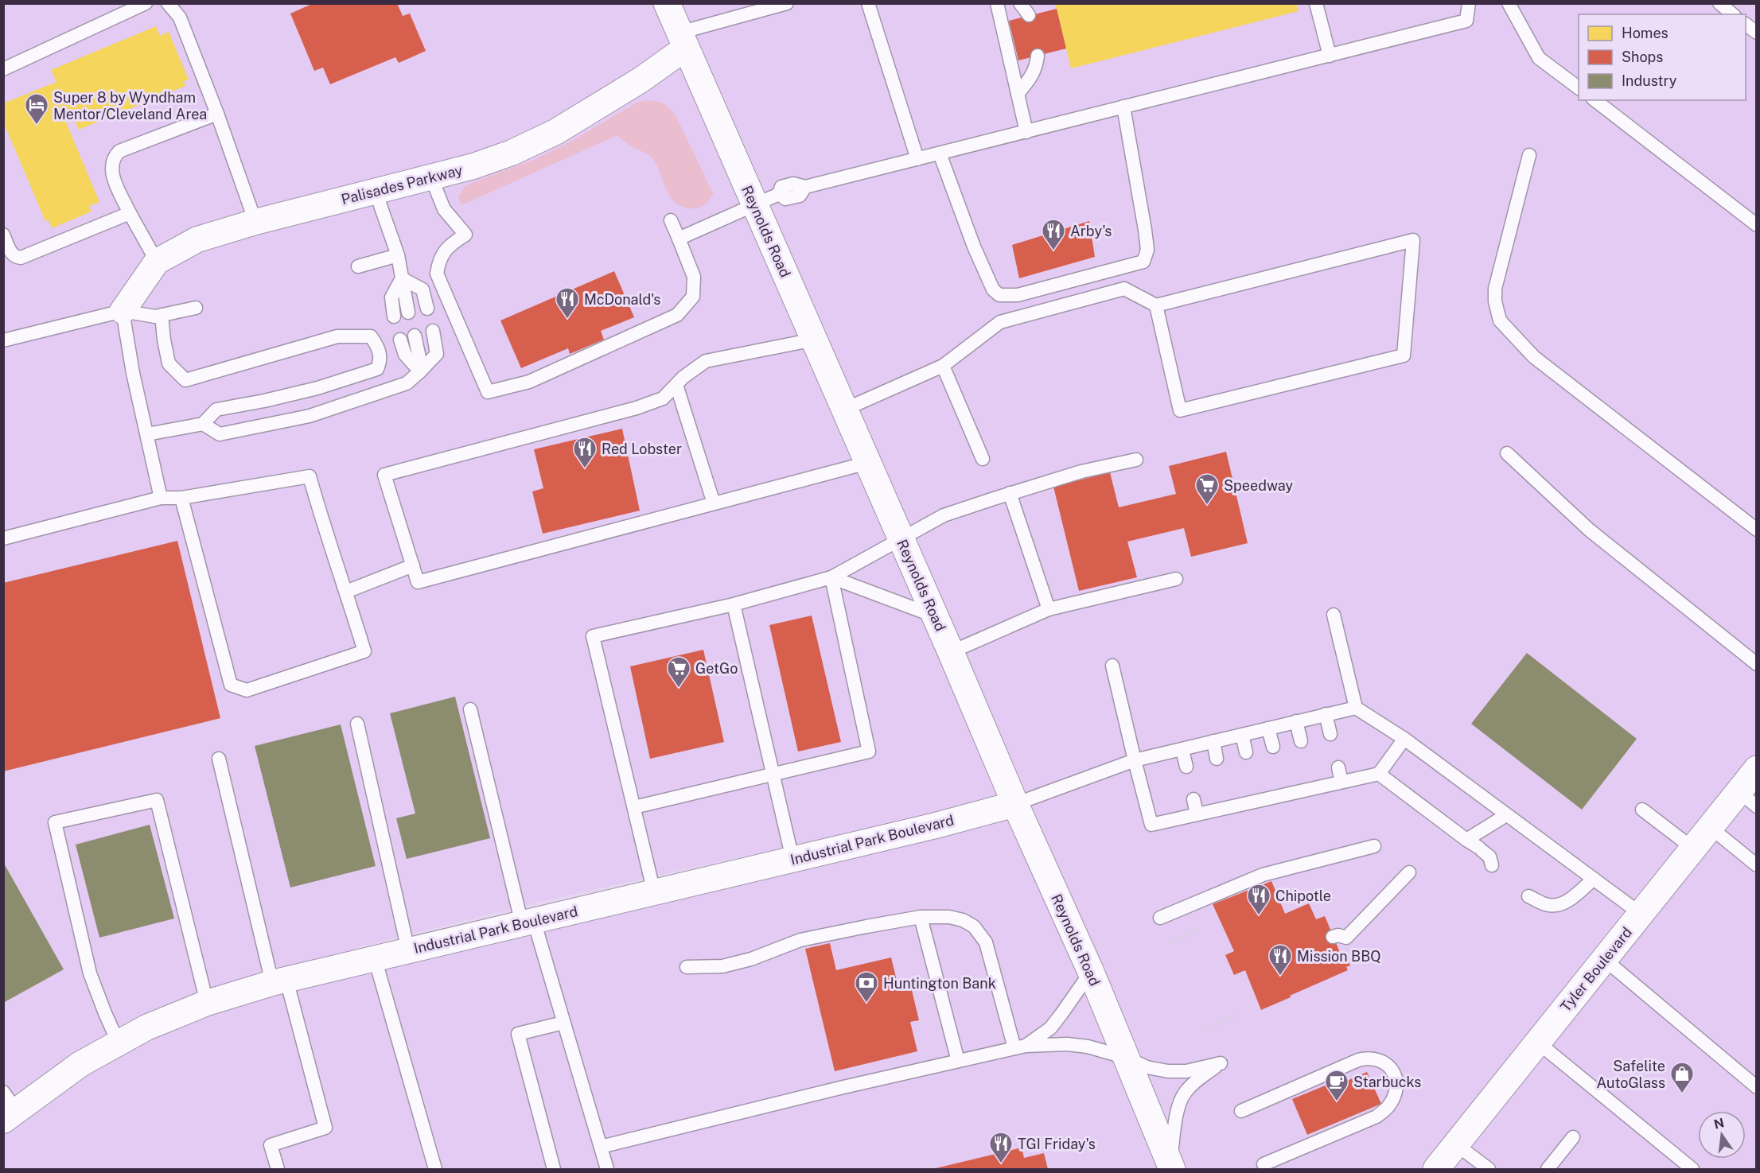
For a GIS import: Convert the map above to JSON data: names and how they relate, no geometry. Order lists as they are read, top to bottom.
{
  "streets": {
    "main road": ["Reynolds Road", "Tyler Boulevard"],
    "street": ["Palisades Parkway", "Industrial Park Boulevard"]
  },
  "crossings": [
    ["Palisades Parkway", "Reynolds Road"],
    ["Reynolds Road", "Industrial Park Boulevard"]
  ],
  "places": {
    "hotel": ["Super 8 by Wyndham Mentor/Cleveland Area"],
    "restaurant": [
      "Arby's",
      "McDonald's",
      "Red Lobster",
      "Chipotle",
      "Mission BBQ",
      "TGI Friday's"
    ],
    "supermarket": ["Speedway", "GetGo"],
    "bank": ["Huntington Bank"],
    "shop": ["Safelite AutoGlass"],
    "cafe": ["Starbucks"]
  },
  "legend": ["Homes", "Shops", "Industry"],
  "north": "top"
}
